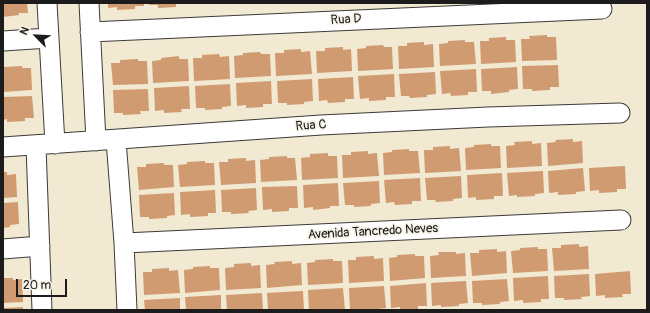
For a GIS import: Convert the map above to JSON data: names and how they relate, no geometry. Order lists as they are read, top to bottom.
{
  "streets": {
    "street": ["Rua D", "Rua C", "Avenida Tancredo Neves"]
  },
  "scale_bar": "20 m",
  "north": "top left"
}
